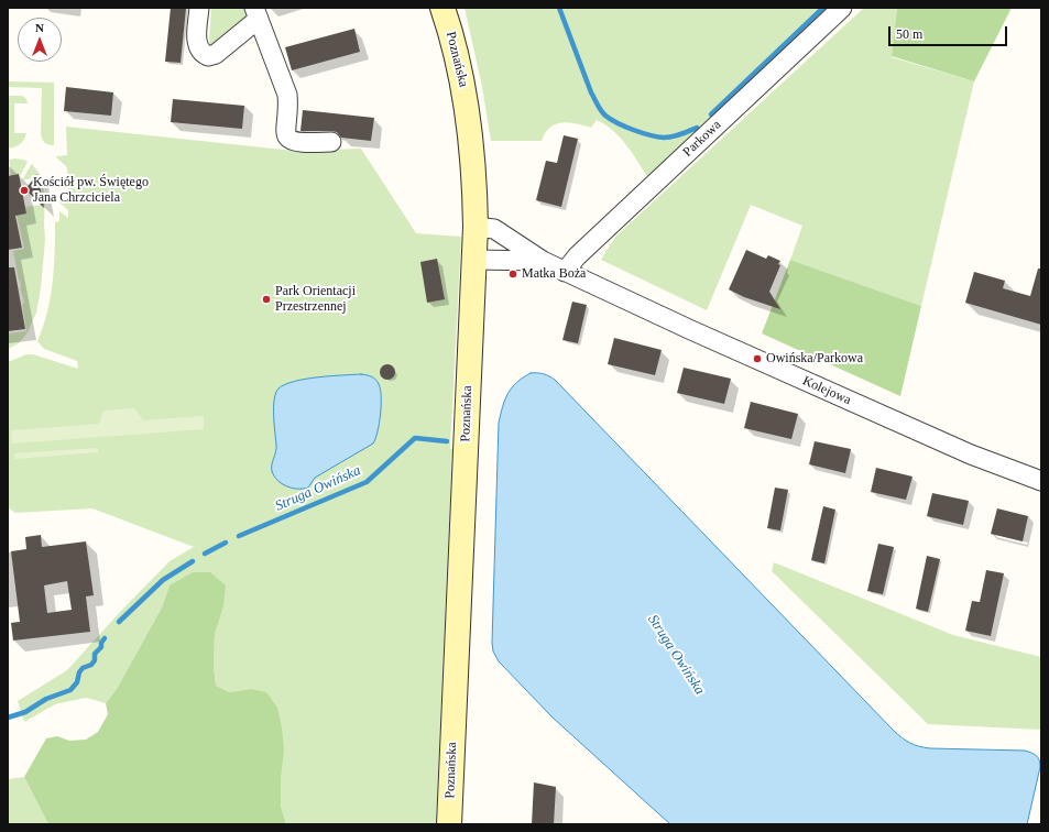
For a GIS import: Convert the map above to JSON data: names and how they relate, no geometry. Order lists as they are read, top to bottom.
{
  "streets": {
    "main road": ["Poznańska"],
    "street": ["Parkowa", "Kolejowa"]
  },
  "crossings": [
    ["Poznańska", "Kolejowa"],
    ["Parkowa", "Kolejowa"]
  ],
  "water": ["Struga Owińska"],
  "places": [
    "Kościół pw. Świętego Jana Chrzciciela",
    "Matka Boża",
    "Park Orientacji Przestrzennej",
    "Owińska/Parkowa"
  ],
  "scale_bar": "50 m",
  "north": "top"
}
